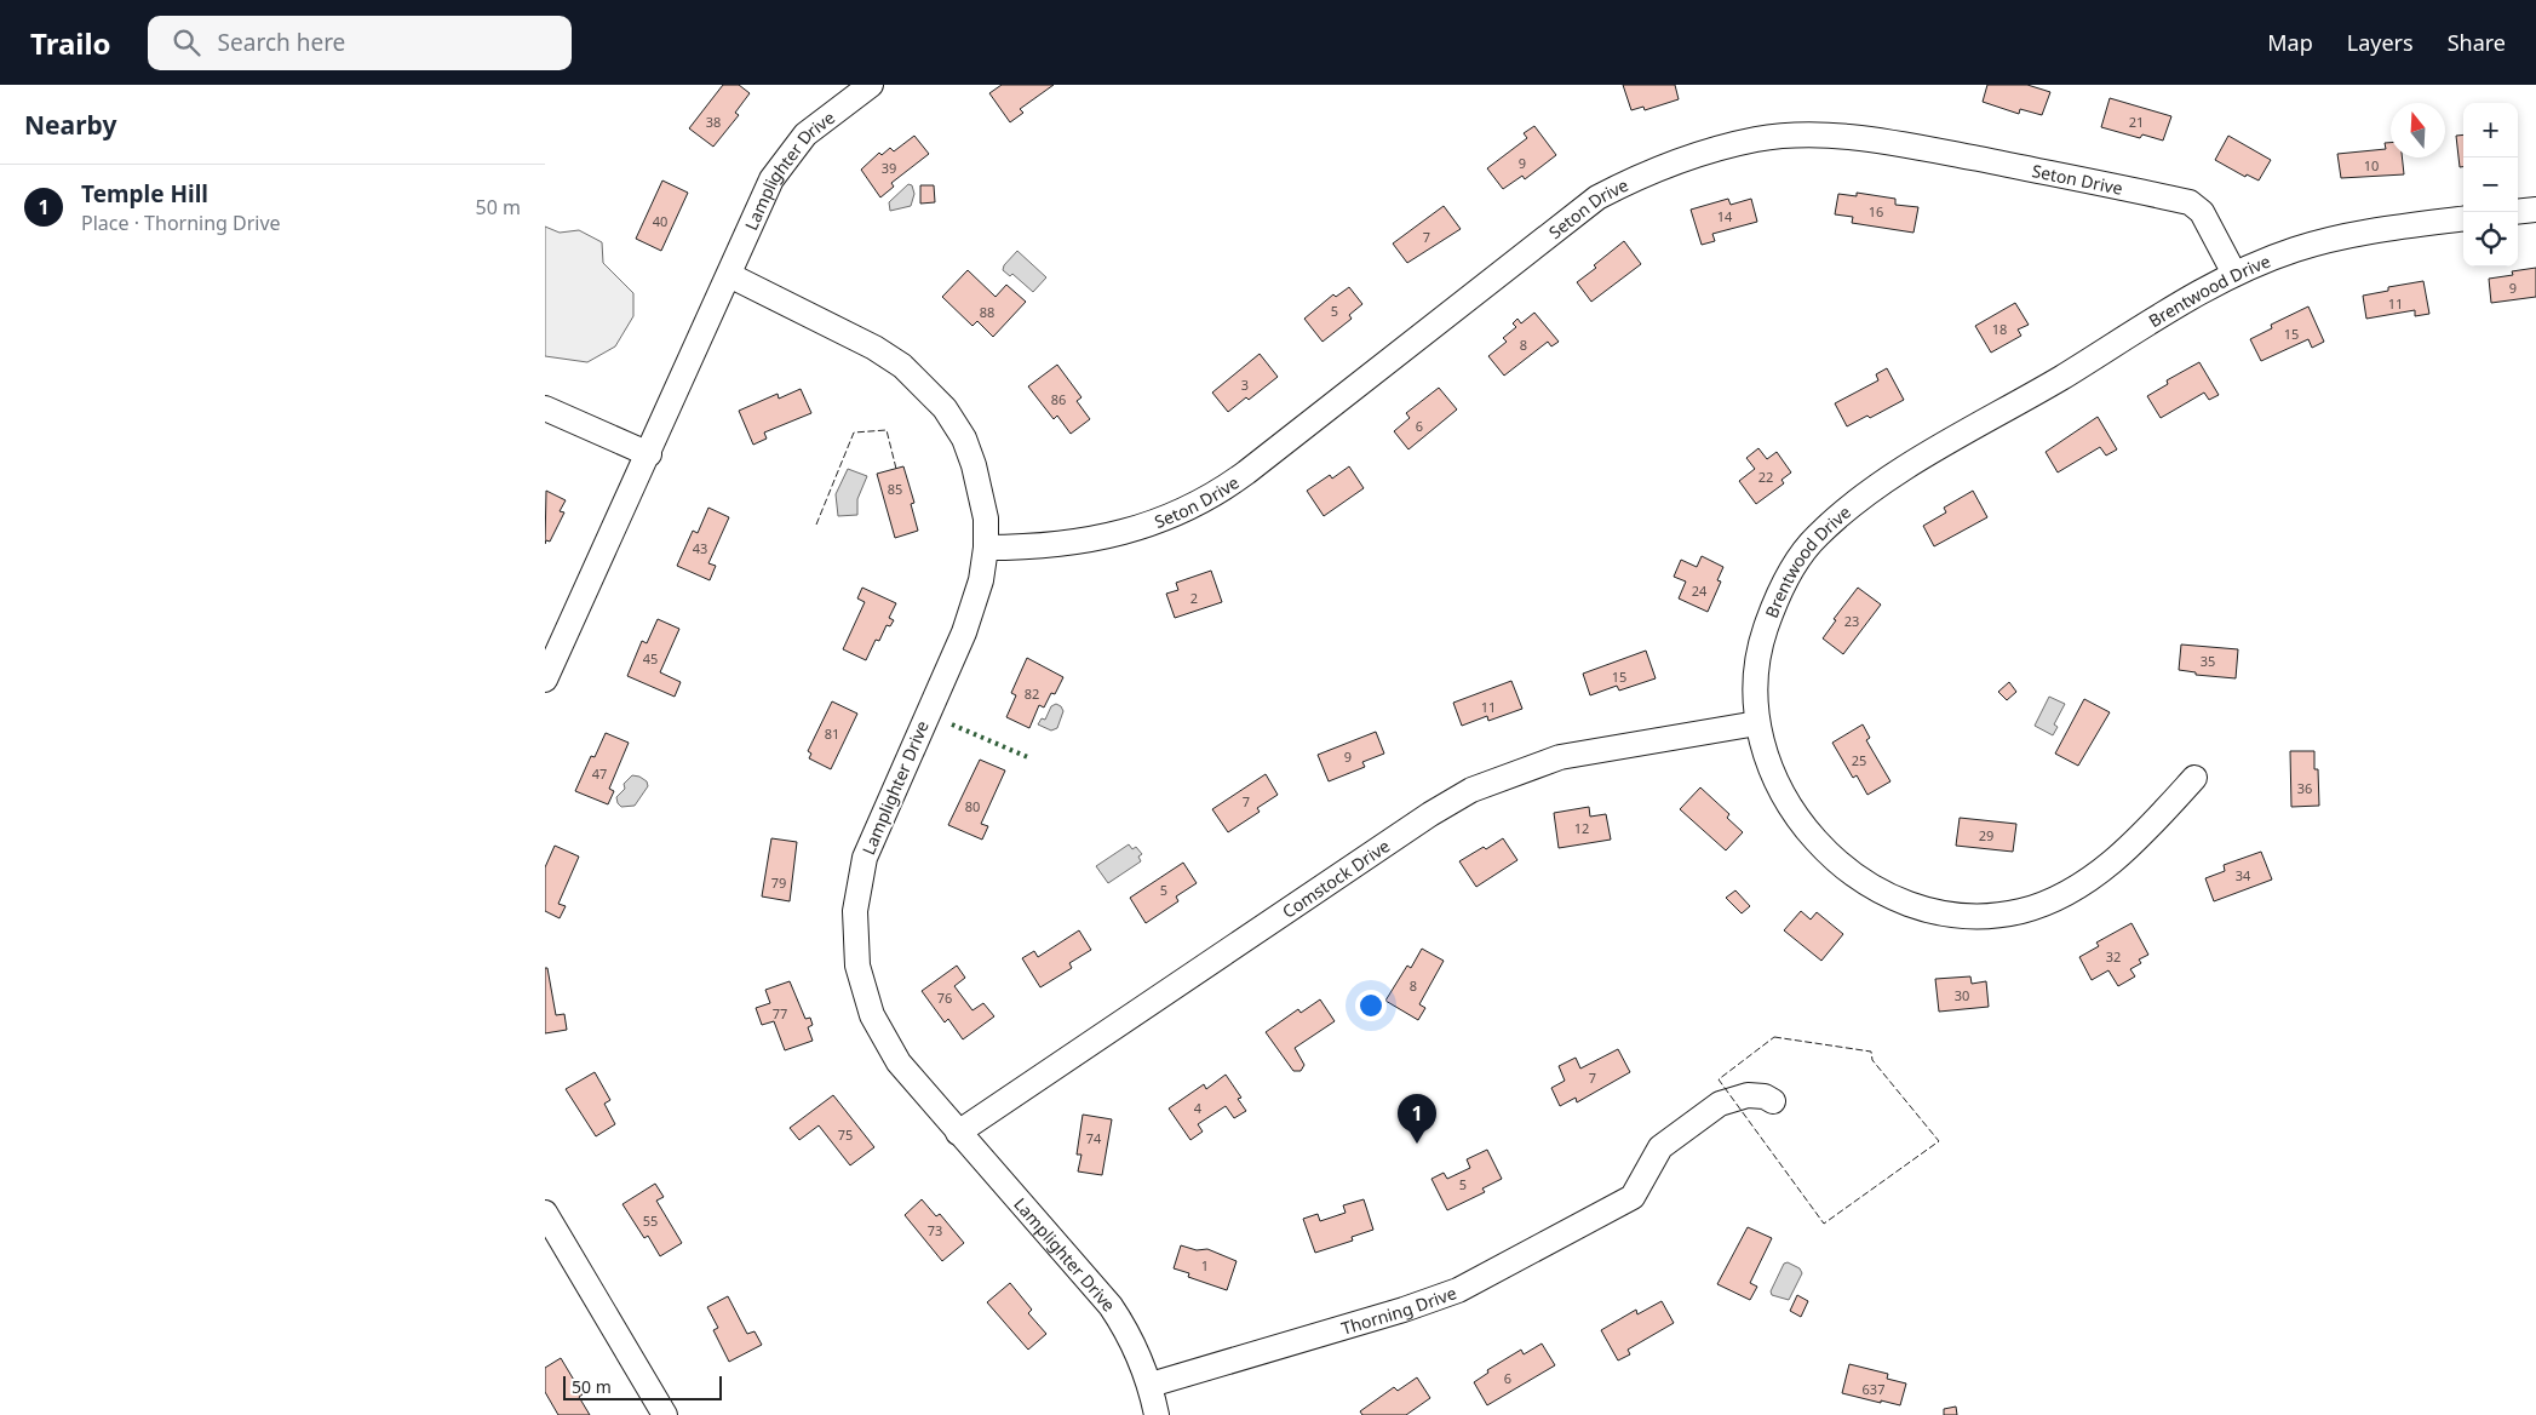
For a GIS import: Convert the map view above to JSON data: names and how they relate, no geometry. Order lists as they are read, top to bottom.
{
  "streets": {
    "street": [
      "Lamplighter Drive",
      "Seton Drive",
      "Brentwood Drive",
      "Comstock Drive",
      "Thorning Drive"
    ]
  },
  "crossings": [
    ["Lamplighter Drive", "Seton Drive"],
    ["Lamplighter Drive", "Comstock Drive"],
    ["Lamplighter Drive", "Thorning Drive"],
    ["Seton Drive", "Brentwood Drive"],
    ["Brentwood Drive", "Comstock Drive"]
  ],
  "house_numbers": [
    "38",
    "21",
    "9",
    "10",
    "39",
    "16",
    "14",
    "40",
    "7",
    "9",
    "11",
    "5",
    "88",
    "18",
    "15",
    "8",
    "3",
    "86",
    "6",
    "22",
    "85",
    "43",
    "24",
    "2",
    "23",
    "45",
    "35",
    "15",
    "82",
    "11",
    "81",
    "9",
    "25",
    "47",
    "36",
    "7",
    "80",
    "12",
    "29",
    "34",
    "79",
    "5",
    "32",
    "8",
    "30",
    "76",
    "77",
    "7",
    "4",
    "75",
    "74",
    "5",
    "55",
    "73",
    "1",
    "6",
    "637"
  ],
  "scale_bar": "50 m",
  "north": "top",
  "page": {
    "header": "Trailo",
    "search": "Search here",
    "nav": ["Map", "Layers", "Share"],
    "heading": "Nearby",
    "map_buttons": ["+", "−"],
    "list": [
      {
        "mark": "1",
        "name": "Temple Hill",
        "note": "Place · Thorning Drive",
        "value": "50 m"
      }
    ],
    "pins": "1",
    "scale": "50 m"
  }
}
